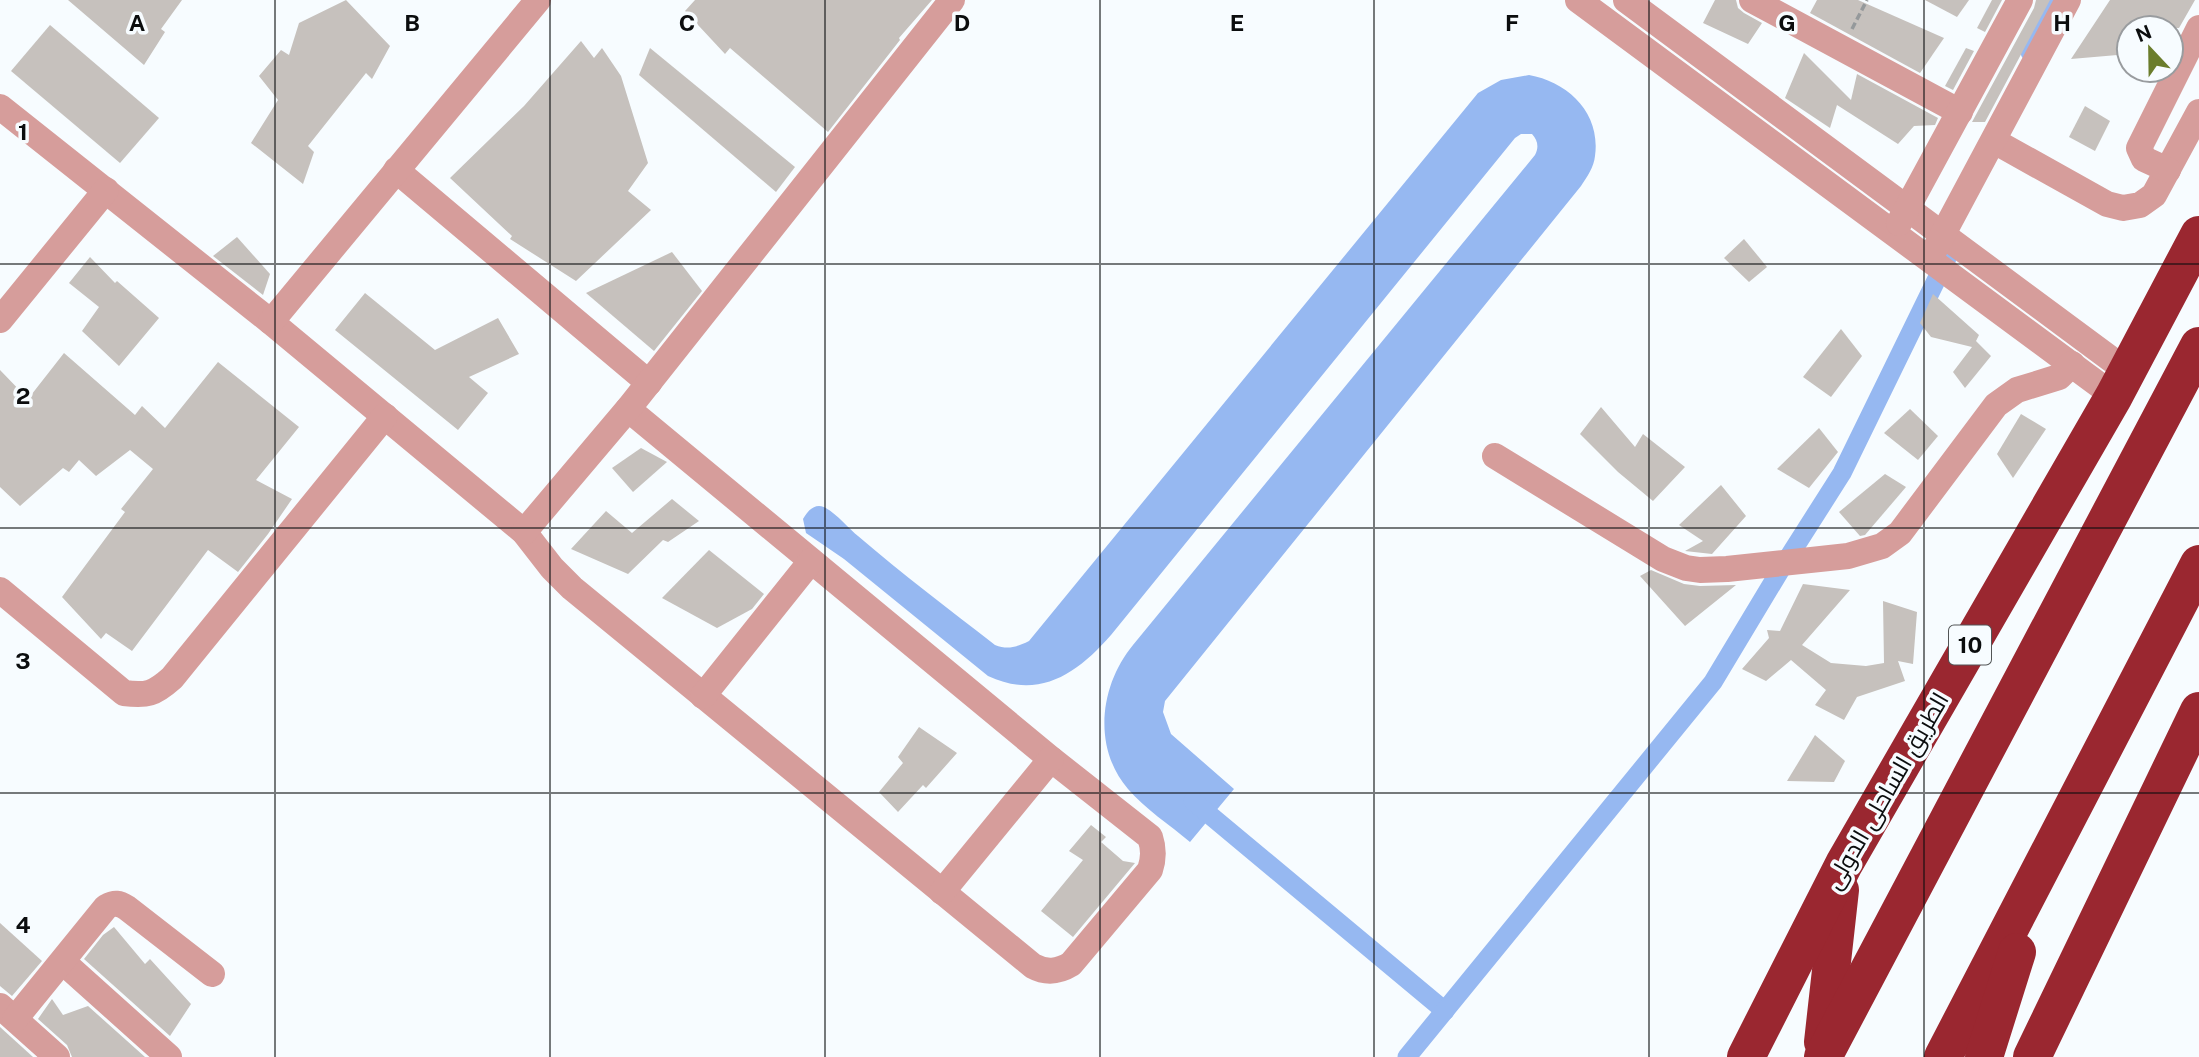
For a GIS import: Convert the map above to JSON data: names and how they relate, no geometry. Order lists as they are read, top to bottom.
{
  "streets": {
    "highway": ["10", "الطريق الساحلى الدولى"]
  },
  "north": "top",
  "grid": {
    "columns": [
      "A",
      "B",
      "C",
      "D",
      "E",
      "F",
      "G",
      "H"
    ],
    "rows": [
      "1",
      "2",
      "3",
      "4"
    ]
  }
}
